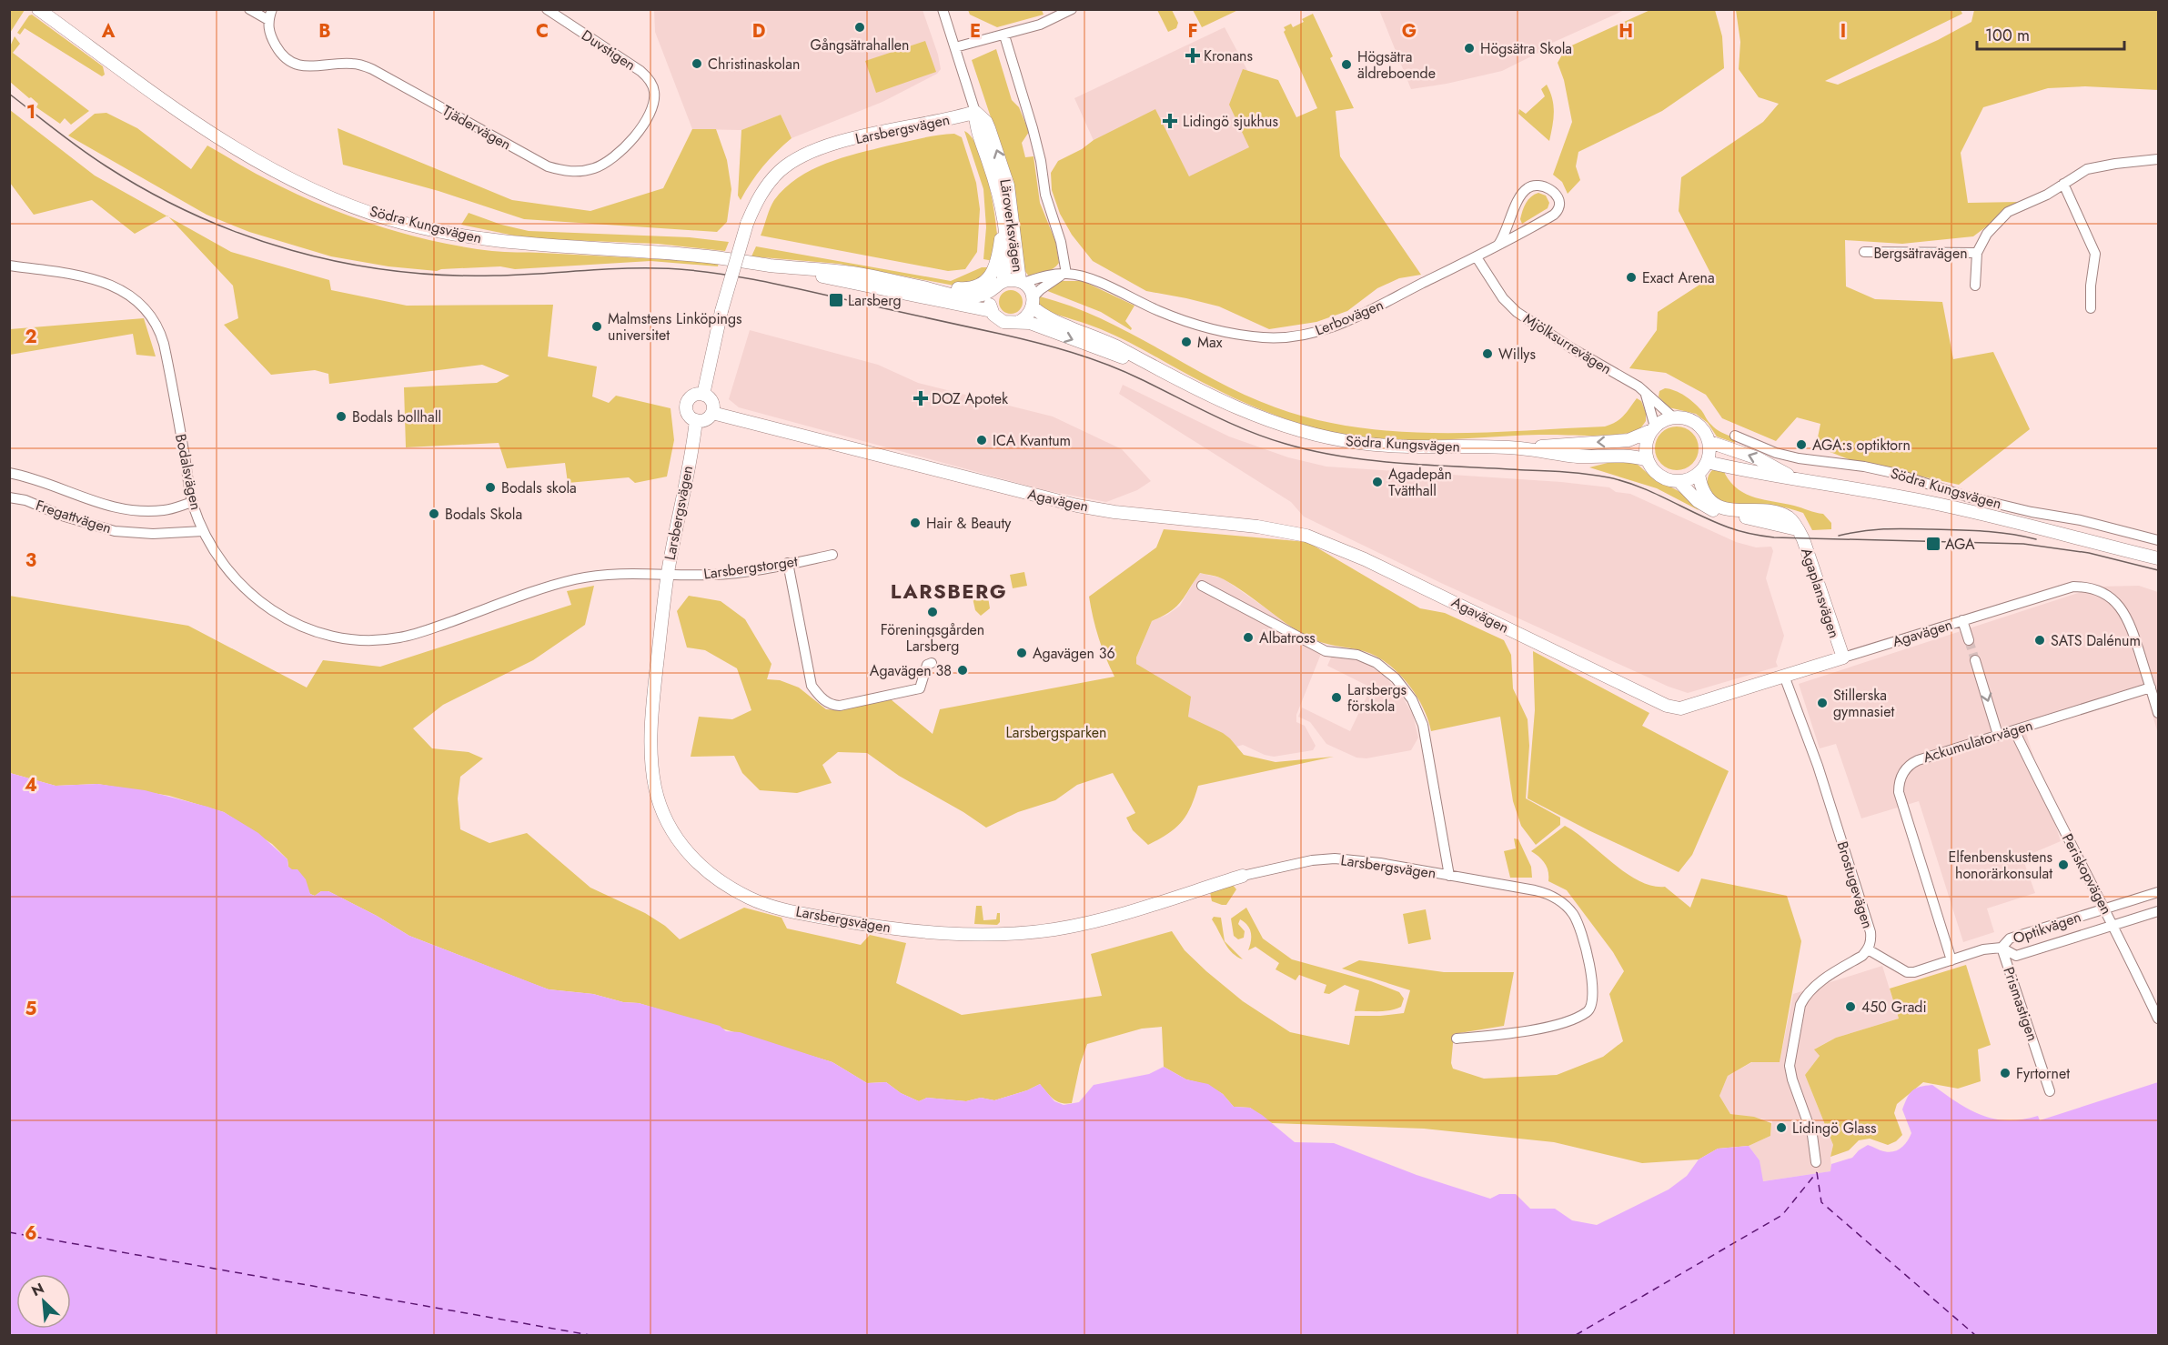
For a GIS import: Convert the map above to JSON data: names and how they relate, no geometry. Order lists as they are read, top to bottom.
{
  "streets": {
    "street": [
      "Duvstigen",
      "Tjädervägen",
      "Larsbergsvägen",
      "Södra Kungsvägen",
      "Läroverksvägen",
      "Bergsätravägen",
      "Lerbovägen",
      "Mjölksurrevägen",
      "Bodalsvägen",
      "Agavägen",
      "Fregattvägen",
      "Larsbergstorget",
      "Agaplansvägen",
      "Ackumulatorvägen",
      "Periskopvägen",
      "Brostugevägen",
      "Optikvägen",
      "Prismastigen"
    ]
  },
  "crossings": [
    ["Duvstigen", "Tjädervägen"],
    ["Larsbergsvägen", "Läroverksvägen"],
    ["Larsbergsvägen", "Bodalsvägen"],
    ["Larsbergsvägen", "Agavägen"],
    ["Larsbergsvägen", "Larsbergstorget"],
    ["Södra Kungsvägen", "Läroverksvägen"],
    ["Södra Kungsvägen", "Lerbovägen"],
    ["Södra Kungsvägen", "Mjölksurrevägen"],
    ["Södra Kungsvägen", "Agaplansvägen"],
    ["Läroverksvägen", "Lerbovägen"],
    ["Lerbovägen", "Mjölksurrevägen"],
    ["Mjölksurrevägen", "Agaplansvägen"],
    ["Bodalsvägen", "Fregattvägen"],
    ["Bodalsvägen", "Larsbergstorget"],
    ["Agavägen", "Agaplansvägen"],
    ["Agavägen", "Ackumulatorvägen"],
    ["Agavägen", "Brostugevägen"],
    ["Ackumulatorvägen", "Periskopvägen"],
    ["Ackumulatorvägen", "Optikvägen"],
    ["Periskopvägen", "Optikvägen"],
    ["Brostugevägen", "Optikvägen"],
    ["Optikvägen", "Prismastigen"]
  ],
  "districts": ["LARSBERG"],
  "parks": ["Larsbergsparken"],
  "places": {
    "other": [
      "Gångsätrahallen",
      "Högsätra Skola",
      "Christinaskolan",
      "Högsätra äldreboende",
      "Exact Arena",
      "Malmstens Linköpings universitet",
      "Max",
      "Willys",
      "Bodals bollhall",
      "ICA Kvantum",
      "AGA:s optiktorn",
      "Agadepån Tvätthall",
      "Bodals skola",
      "Bodals Skola",
      "Hair & Beauty",
      "Föreningsgården Larsberg",
      "Albatross",
      "SATS Dalénum",
      "Agavägen 36",
      "Agavägen 38",
      "Larsbergs förskola",
      "Stillerska gymnasiet",
      "Elfenbenskustens honorärkonsulat",
      "450 Gradi",
      "Fyrtornet",
      "Lidingö Glass"
    ],
    "health": ["Kronans", "Lidingö sjukhus", "DOZ Apotek"],
    "transit": ["Larsberg", "AGA"]
  },
  "scale_bar": "100 m",
  "north": "top left",
  "grid": {
    "columns": [
      "A",
      "B",
      "C",
      "D",
      "E",
      "F",
      "G",
      "H",
      "I"
    ],
    "rows": [
      "1",
      "2",
      "3",
      "4",
      "5",
      "6"
    ]
  }
}
